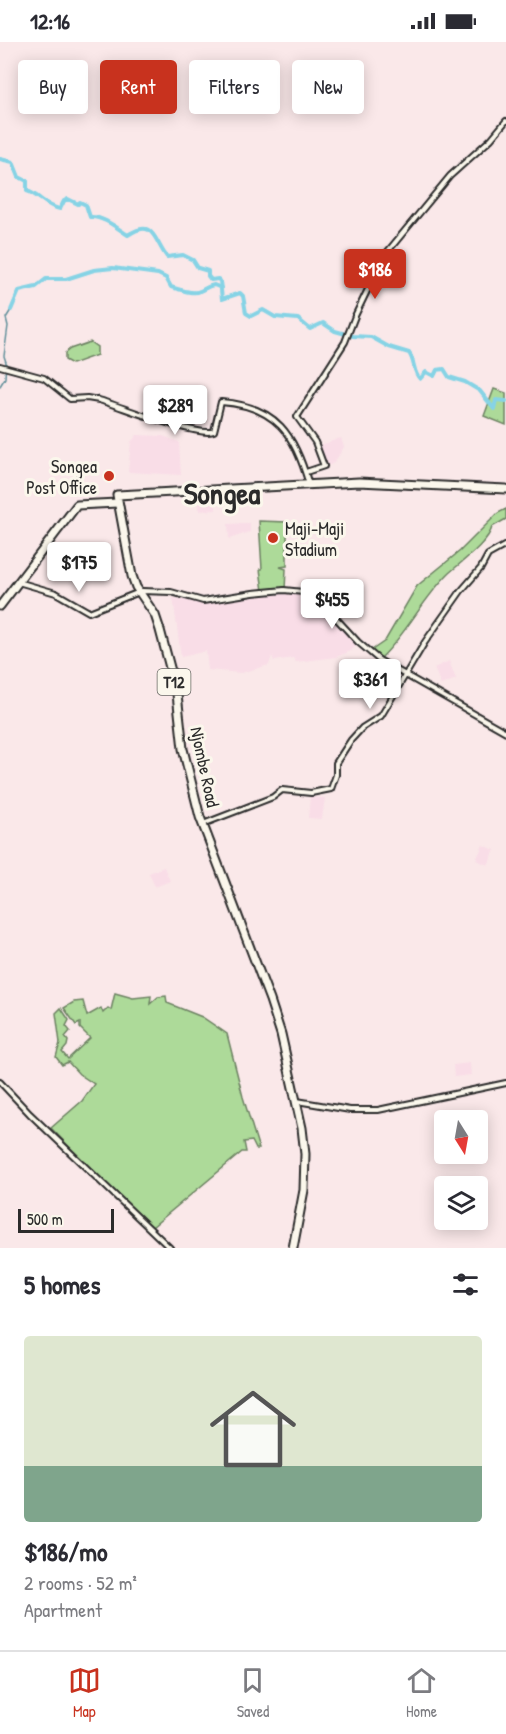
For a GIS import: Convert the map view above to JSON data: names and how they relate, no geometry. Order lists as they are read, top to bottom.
{
  "streets": {
    "highway": ["T12", "Njombe Road"]
  },
  "districts": ["Songea"],
  "places": ["Songea Post Office", "Maji-Maji Stadium"],
  "scale_bar": "500 m",
  "north": "bottom",
  "page": {
    "status": "12:16",
    "chip": [
      "Buy",
      "Rent",
      "Filters",
      "New"
    ],
    "price": [
      "$186",
      "$289",
      "$175",
      "$455",
      "$361"
    ],
    "scale": "500 m",
    "heading": "5 homes",
    "list": [
      {
        "name": "$186/mo",
        "note": "2 rooms · 52 m² · Apartment"
      }
    ],
    "tabs": ["Map", "Saved", "Home"]
  }
}
